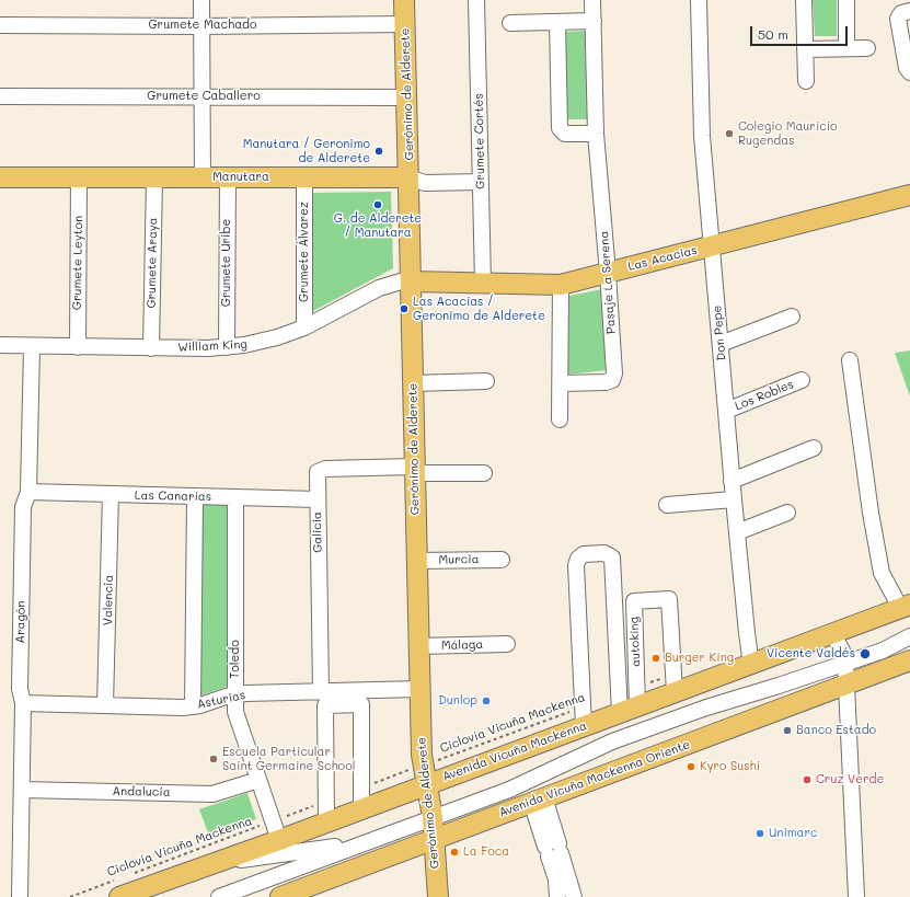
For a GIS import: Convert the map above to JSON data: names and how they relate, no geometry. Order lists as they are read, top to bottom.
{
  "streets": {
    "main road": [
      "Gerónimo de Alderete",
      "Manutara",
      "Las Acacias",
      "Avenida Vicuña Mackenna",
      "Avenida Vicuña Mackenna Oriente"
    ],
    "street": [
      "Grumete Machado",
      "Grumete Caballero",
      "Grumete Cortés",
      "Grumete Álvarez",
      "Grumete Leyton",
      "Grumete Araya",
      "Grumete Uribe",
      "Pasaje La Serena",
      "Don Pepe",
      "William King",
      "Los Robles",
      "Las Canarias",
      "Galicia",
      "Murcia",
      "Valencia",
      "Aragón",
      "autoking",
      "Málaga",
      "Toledo",
      "Asturias",
      "Andalucía"
    ],
    "path": ["Ciclovía Vicuña Mackenna"]
  },
  "crossings": [
    ["Grumete Machado", "Gerónimo de Alderete"],
    ["Gerónimo de Alderete", "Grumete Caballero"],
    ["Gerónimo de Alderete", "Manutara"],
    ["Gerónimo de Alderete", "Las Acacias"],
    ["Gerónimo de Alderete", "William King"],
    ["Gerónimo de Alderete", "Galicia"],
    ["Gerónimo de Alderete", "Murcia"],
    ["Gerónimo de Alderete", "Málaga"],
    ["Gerónimo de Alderete", "Asturias"],
    ["Gerónimo de Alderete", "Ciclovía Vicuña Mackenna"],
    ["Gerónimo de Alderete", "Avenida Vicuña Mackenna"],
    ["Gerónimo de Alderete", "Avenida Vicuña Mackenna Oriente"],
    ["Grumete Cortés", "Manutara"],
    ["Grumete Cortés", "Las Acacias"],
    ["Manutara", "Grumete Álvarez"],
    ["Manutara", "Grumete Leyton"],
    ["Manutara", "Grumete Araya"],
    ["Manutara", "Grumete Uribe"],
    ["Grumete Álvarez", "William King"],
    ["Las Acacias", "Pasaje La Serena"],
    ["Las Acacias", "Don Pepe"],
    ["Las Acacias", "William King"],
    ["Grumete Leyton", "William King"],
    ["Grumete Araya", "William King"],
    ["Grumete Uribe", "William King"],
    ["Don Pepe", "Los Robles"],
    ["Don Pepe", "Avenida Vicuña Mackenna"],
    ["William King", "Aragón"],
    ["Las Canarias", "Galicia"],
    ["Las Canarias", "Valencia"],
    ["Las Canarias", "Aragón"],
    ["Las Canarias", "Toledo"],
    ["Galicia", "Asturias"],
    ["Valencia", "Asturias"],
    ["Aragón", "Asturias"],
    ["Aragón", "Andalucía"],
    ["autoking", "Avenida Vicuña Mackenna"],
    ["Toledo", "Asturias"],
    ["Toledo", "Ciclovía Vicuña Mackenna"],
    ["Toledo", "Avenida Vicuña Mackenna"],
    ["Toledo", "Andalucía"],
    ["Ciclovía Vicuña Mackenna", "Avenida Vicuña Mackenna"]
  ],
  "places": [
    "Colegio Mauricio Rugendas",
    "Manutara / Geronimo de Alderete",
    "G. de Alderete / Manutara",
    "Las Acacias / Geronimo de Alderete",
    "Vicente Valdés",
    "Burger King",
    "Dunlop",
    "Banco Estado",
    "Escuela Particular Saint Germaine School",
    "Kyro Sushi",
    "Cruz Verde",
    "Unimarc",
    "La Foca"
  ],
  "scale_bar": "50 m"
}
